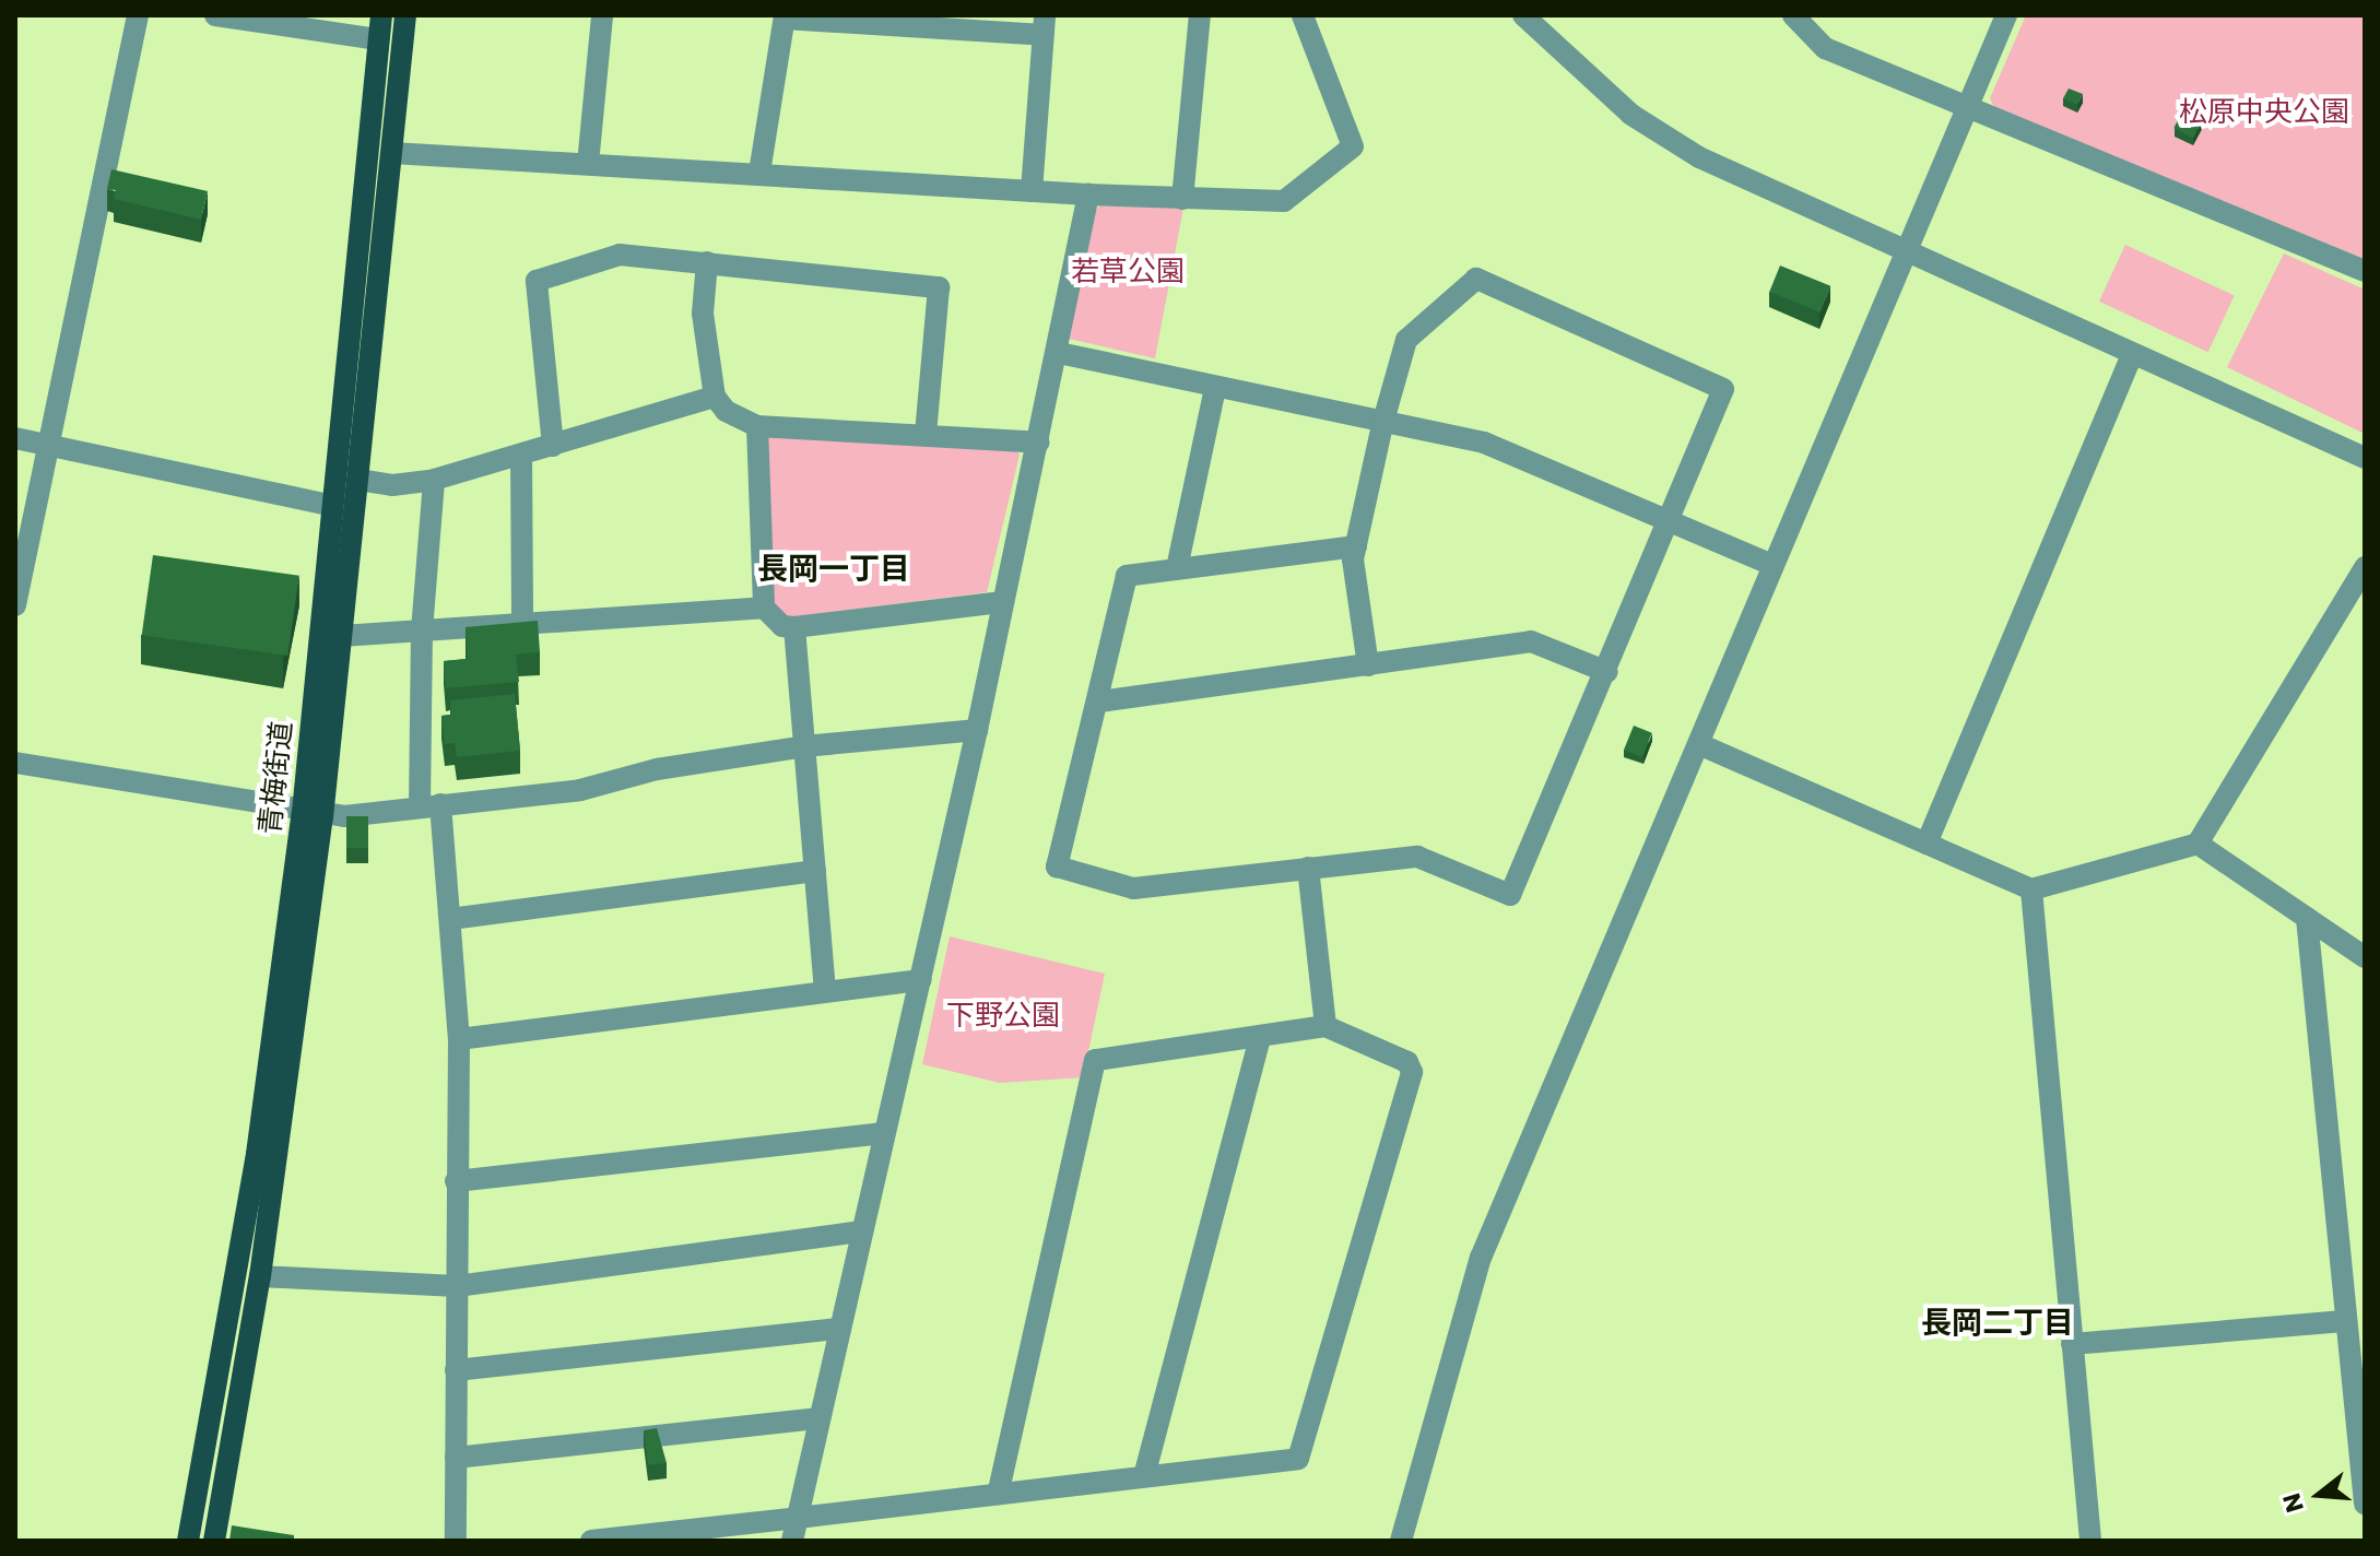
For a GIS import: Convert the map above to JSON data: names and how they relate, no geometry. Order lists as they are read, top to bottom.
{
  "streets": {
    "main road": ["青梅街道"]
  },
  "districts": ["長岡一丁目", "長岡二丁目"],
  "parks": ["松原中央公園", "若草公園", "下野公園"],
  "north": "left"
}
